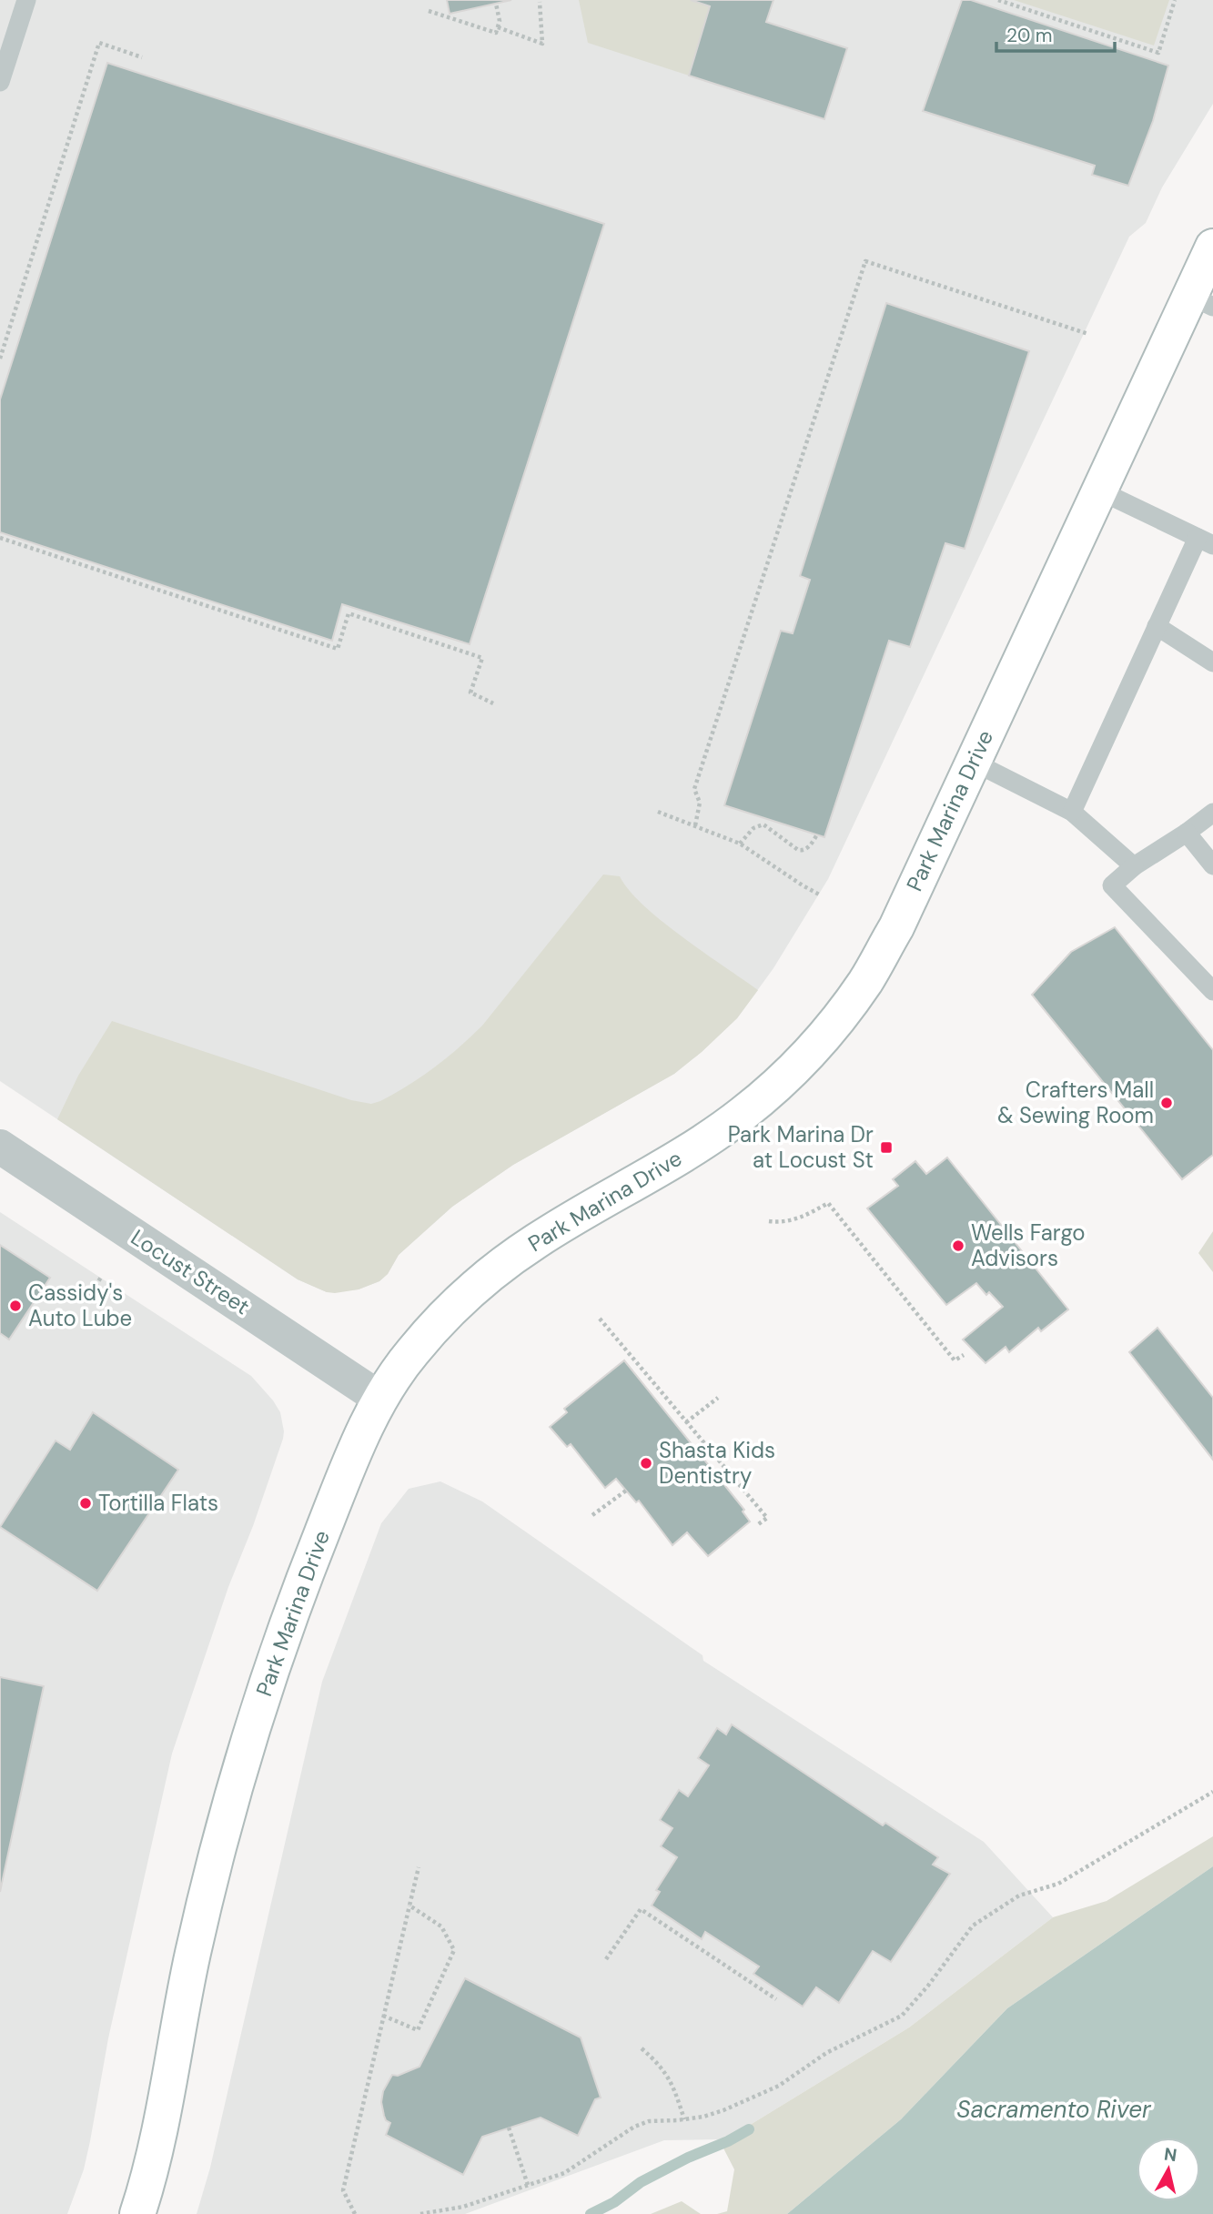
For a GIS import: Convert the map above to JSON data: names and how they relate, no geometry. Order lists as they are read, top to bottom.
{
  "streets": {
    "main road": ["Park Marina Drive"],
    "street": ["Locust Street"]
  },
  "crossings": [
    ["Park Marina Drive", "Locust Street"]
  ],
  "water": ["Sacramento River"],
  "places": {
    "other": [
      "Crafters Mall & Sewing Room",
      "Wells Fargo Advisors",
      "Cassidy's Auto Lube",
      "Shasta Kids Dentistry",
      "Tortilla Flats"
    ],
    "transit": ["Park Marina Dr at Locust St"]
  },
  "scale_bar": "20 m",
  "north": "top"
}
